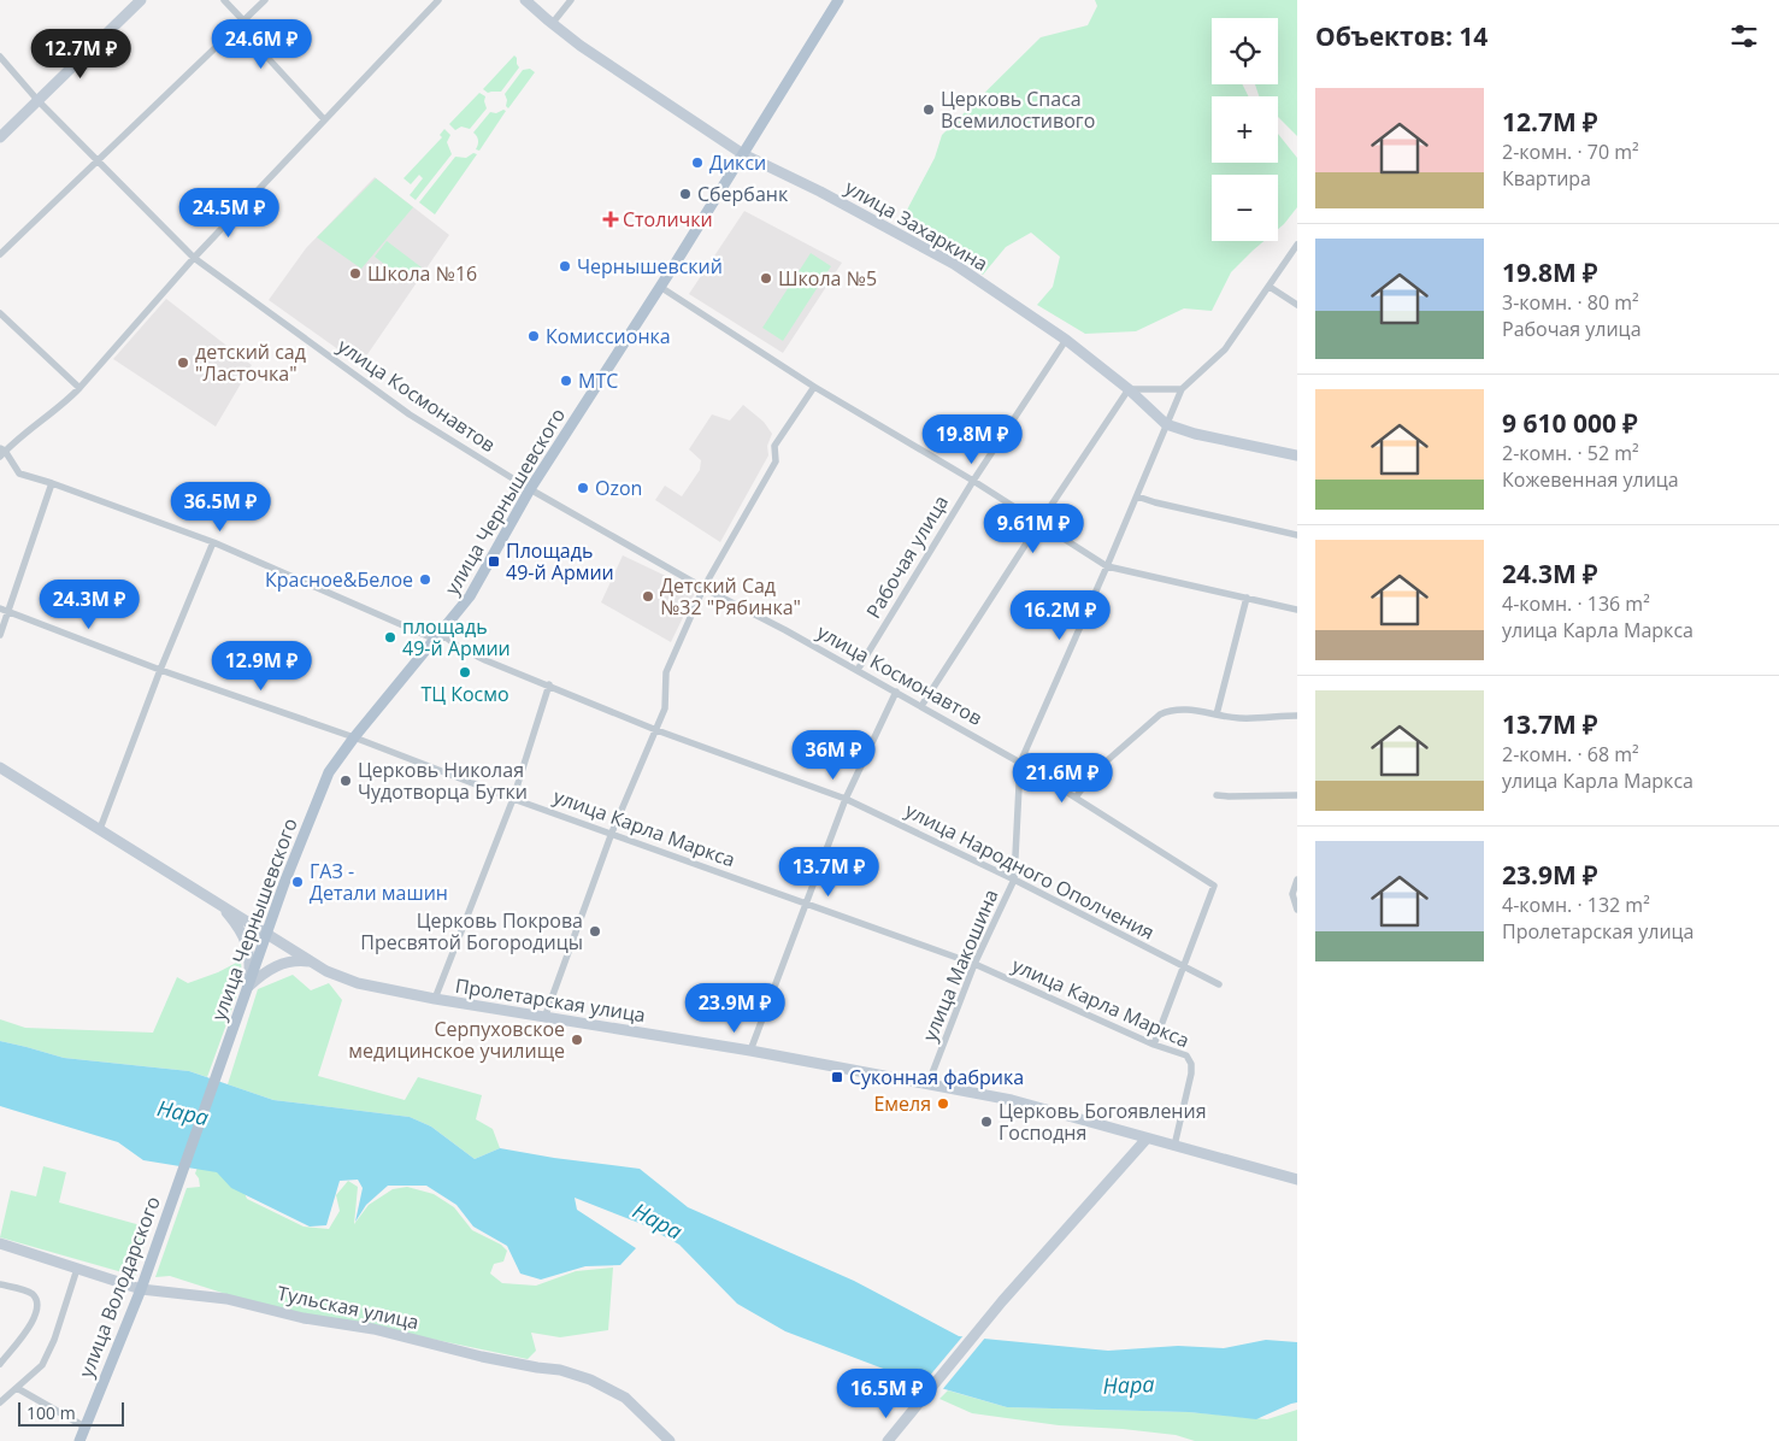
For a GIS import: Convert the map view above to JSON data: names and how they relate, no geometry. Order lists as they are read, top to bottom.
{
  "streets": {
    "main road": ["улица Чернышевского", "улица Володарского"],
    "street": [
      "улица Захаркина",
      "улица Космонавтов",
      "Рабочая улица",
      "улица Карла Маркса",
      "улица Народного Ополчения",
      "улица Макошина",
      "Пролетарская улица",
      "Тульская улица"
    ]
  },
  "crossings": [
    ["улица Захаркина", "улица Чернышевского"],
    ["улица Захаркина", "Рабочая улица"],
    ["улица Захаркина", "улица Макошина"],
    ["улица Космонавтов", "улица Чернышевского"],
    ["улица Космонавтов", "Рабочая улица"],
    ["улица Космонавтов", "улица Народного Ополчения"],
    ["улица Космонавтов", "улица Макошина"],
    ["улица Чернышевского", "улица Карла Маркса"],
    ["улица Чернышевского", "улица Народного Ополчения"],
    ["улица Чернышевского", "Пролетарская улица"],
    ["улица Чернышевского", "улица Володарского"],
    ["улица Карла Маркса", "улица Макошина"],
    ["улица Карла Маркса", "Пролетарская улица"],
    ["улица Народного Ополчения", "улица Макошина"],
    ["улица Макошина", "Пролетарская улица"],
    ["улица Володарского", "Тульская улица"]
  ],
  "water": ["Нара"],
  "places": {
    "other": [
      "Церковь Спаса Всемилостивого",
      "Дикси",
      "Сбербанк",
      "Чернышевский",
      "Школа №16",
      "Школа №5",
      "Комиссионка",
      "детский сад \"Ласточка\"",
      "МТС",
      "Ozon",
      "Красное&Белое",
      "Детский Сад №32 \"Рябинка\"",
      "площадь 49-й Армии",
      "ТЦ Космо",
      "Церковь Николая Чудотворца Бутки",
      "ГАЗ - Детали машин",
      "Церковь Покрова Пресвятой Богородицы",
      "Серпуховское медицинское училище",
      "Емеля",
      "Церковь Богоявления Господня"
    ],
    "health": ["Столички"],
    "transit": ["Площадь 49-й Армии", "Суконная фабрика"]
  },
  "scale_bar": "100 m",
  "page": {
    "heading": "Объектов: 14",
    "map_buttons": ["+", "−"],
    "price": [
      "24.6M ₽",
      "12.7M ₽",
      "24.5M ₽",
      "19.8M ₽",
      "36.5M ₽",
      "9.61M ₽",
      "24.3M ₽",
      "16.2M ₽",
      "12.9M ₽",
      "36M ₽",
      "21.6M ₽",
      "13.7M ₽",
      "23.9M ₽",
      "16.5M ₽"
    ],
    "list": [
      {
        "name": "12.7M ₽",
        "note": "2-комн. · 70 m² · Квартира"
      },
      {
        "name": "19.8M ₽",
        "note": "3-комн. · 80 m² · Рабочая улица"
      },
      {
        "name": "9 610 000 ₽",
        "note": "2-комн. · 52 m² · Кожевенная улица"
      },
      {
        "name": "24.3M ₽",
        "note": "4-комн. · 136 m² · улица Карла Маркса"
      },
      {
        "name": "13.7M ₽",
        "note": "2-комн. · 68 m² · улица Карла Маркса"
      },
      {
        "name": "23.9M ₽",
        "note": "4-комн. · 132 m² · Пролетарская улица"
      }
    ],
    "scale": "100 m"
  }
}
